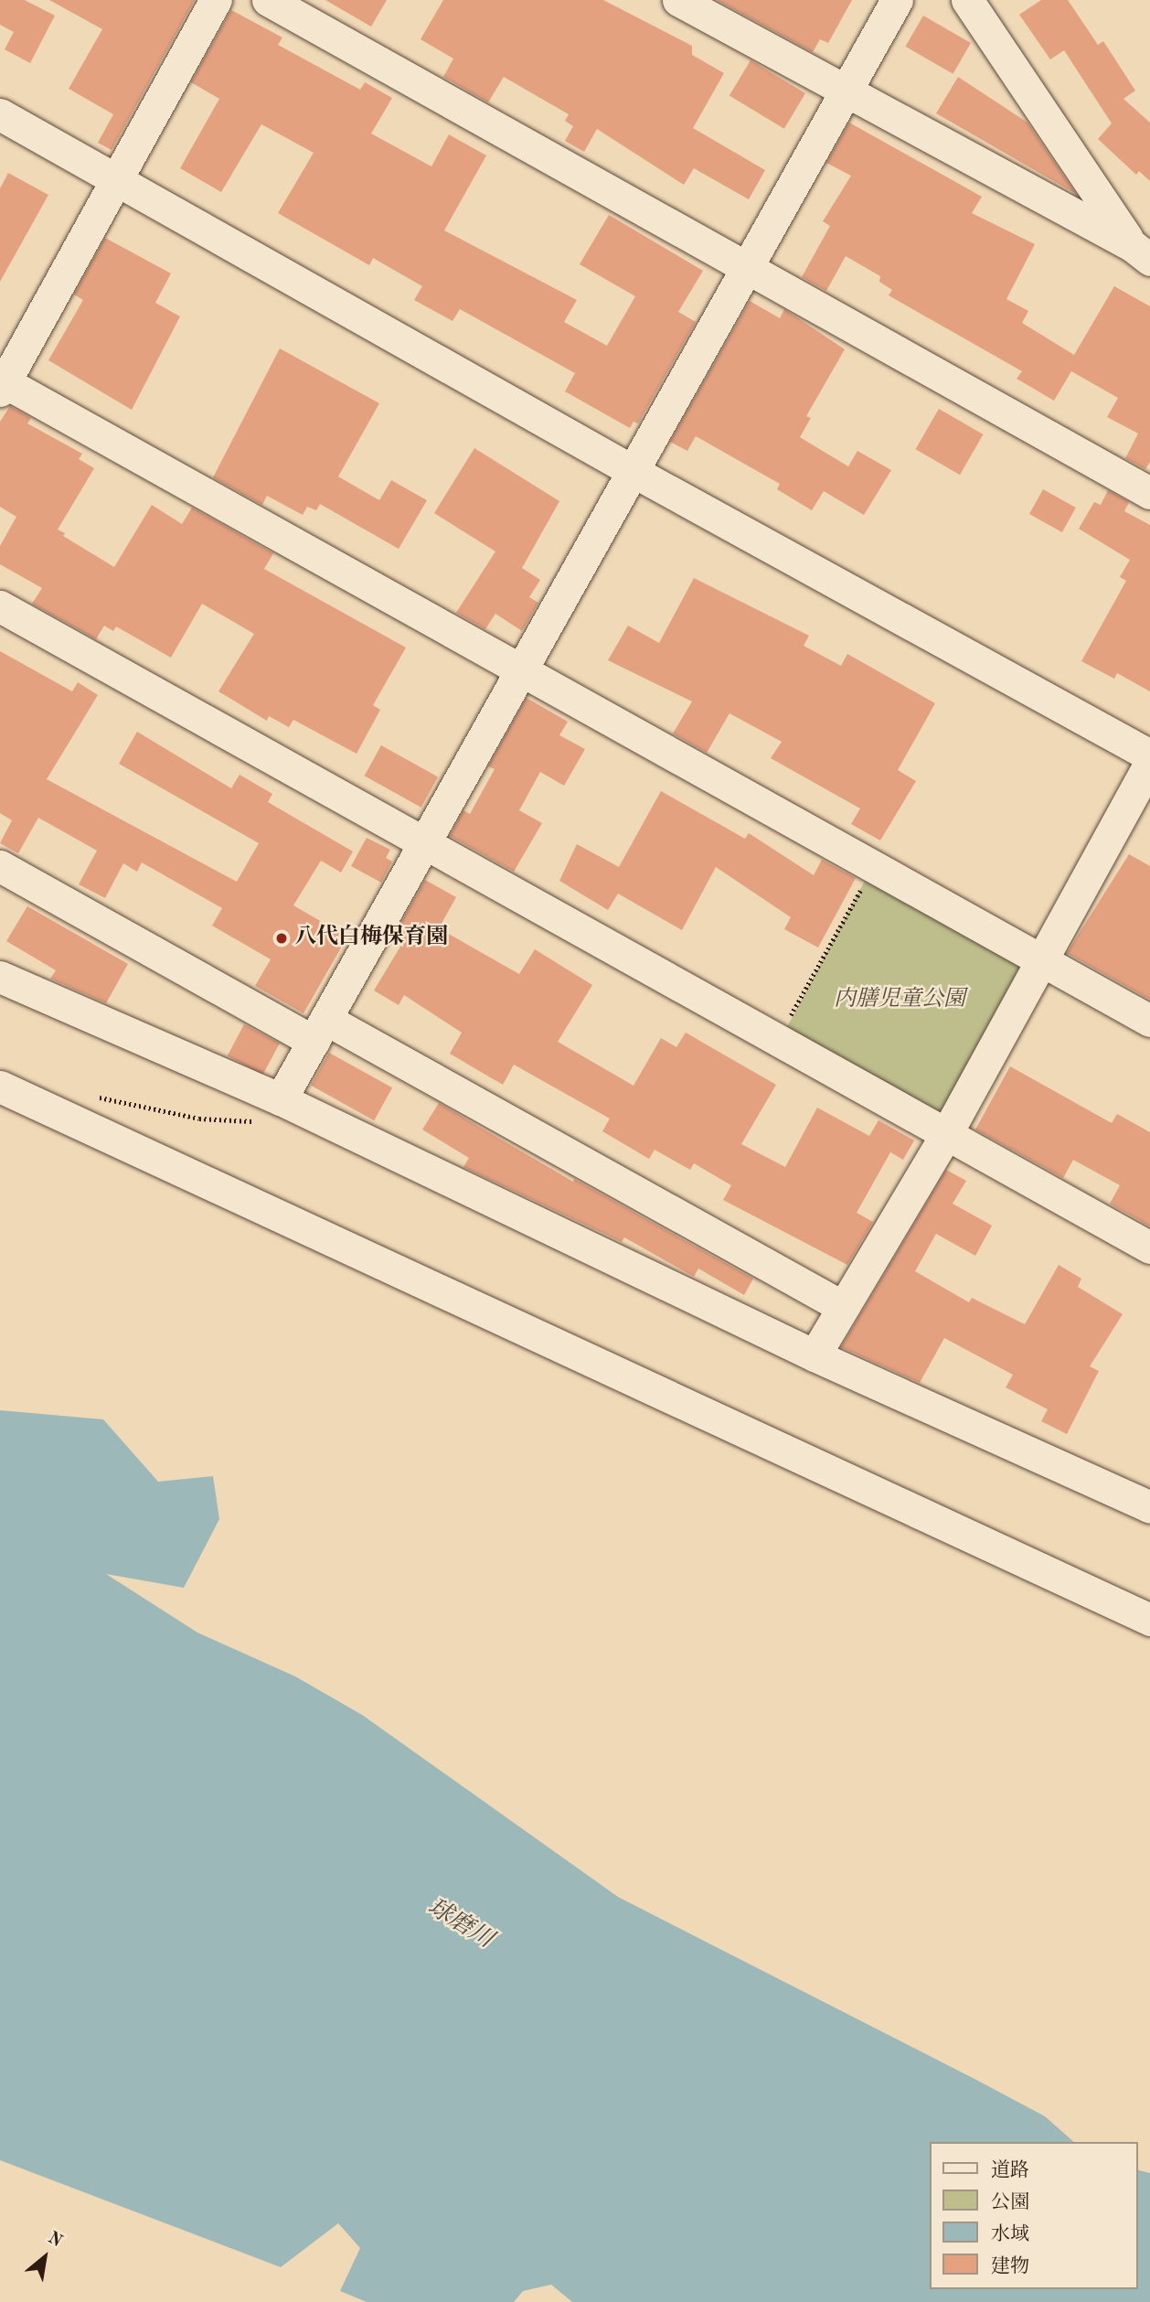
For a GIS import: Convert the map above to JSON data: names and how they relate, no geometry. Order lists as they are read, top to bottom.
{
  "water": ["球磨川"],
  "parks": ["内膳児童公園"],
  "places": ["八代白梅保育園"],
  "legend": [
    "道路",
    "公園",
    "水域",
    "建物"
  ],
  "north": "top right"
}
